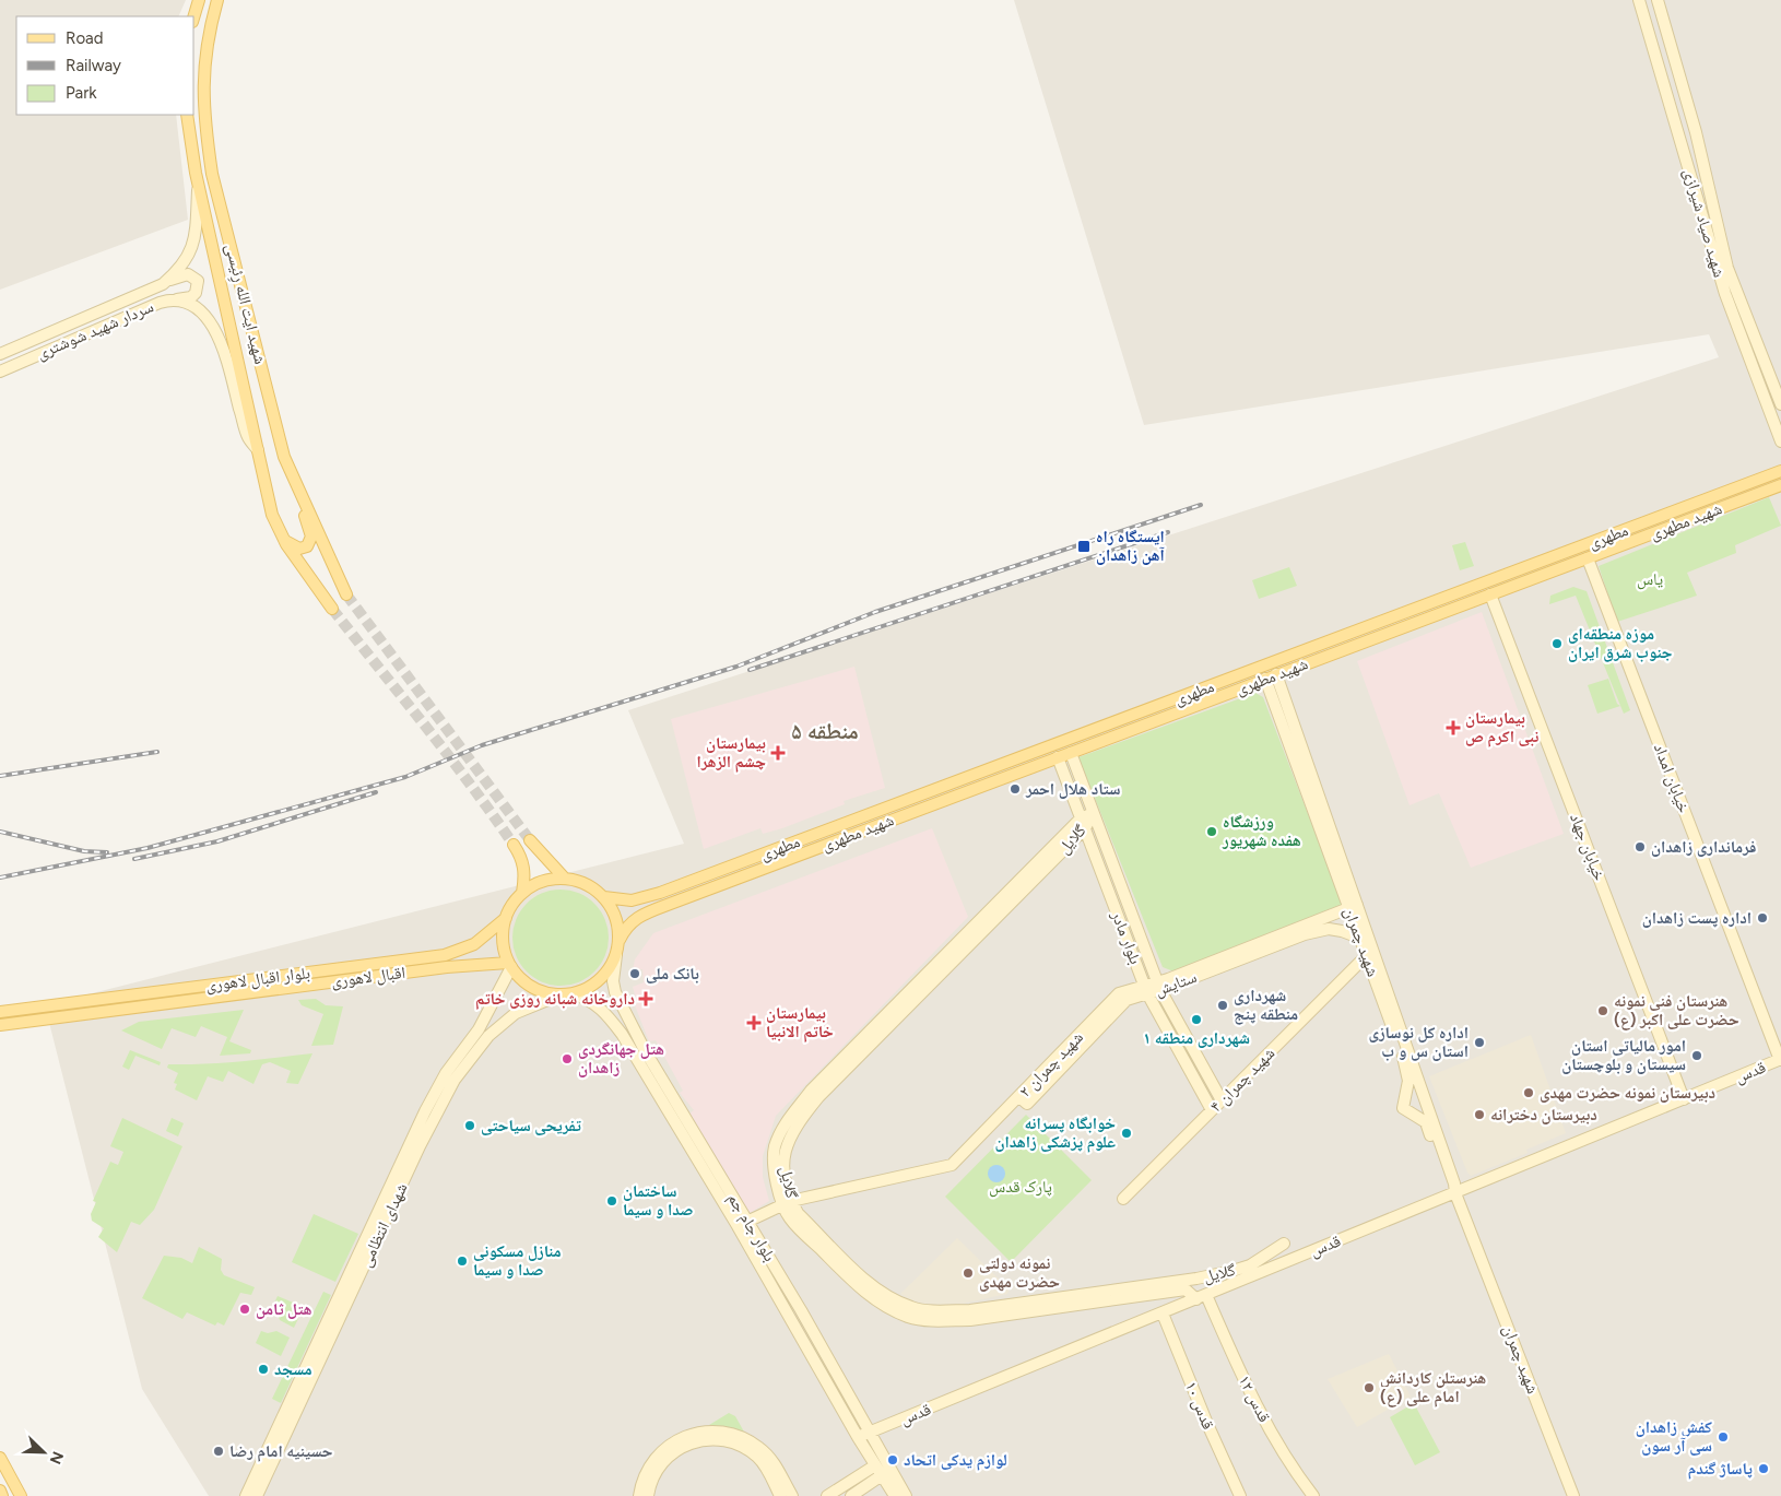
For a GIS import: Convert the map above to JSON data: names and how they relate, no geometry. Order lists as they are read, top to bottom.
{
  "streets": {
    "main road": [
      "شهید ایت الله رِئیسی",
      "شهید مطهری",
      "مطهری",
      "اقبال لاهوری",
      "بلوار اقبال لاهوری"
    ],
    "street": [
      "شهید صیاد شیرازی",
      "سردار شهید شوشتری",
      "خیابان امداد",
      "گلایل",
      "خیابان جهاد",
      "بلوار مادر",
      "شهید چمران",
      "ستایش",
      "شهید چمران ۲",
      "قدس",
      "شهید چمران ۴",
      "شهدای انتظامی",
      "بلوار جام جم",
      "قدس ۱۲",
      "قدس ۱۰"
    ]
  },
  "crossings": [
    ["شهید ایت الله رِئیسی", "سردار شهید شوشتری"],
    ["شهید مطهری", "مطهری"],
    ["شهید مطهری", "خیابان امداد"],
    ["شهید مطهری", "خیابان جهاد"],
    ["شهید مطهری", "بلوار مادر"],
    ["شهید مطهری", "شهید چمران"],
    ["شهید مطهری", "اقبال لاهوری"],
    ["شهید مطهری", "بلوار اقبال لاهوری"],
    ["شهید مطهری", "شهدای انتظامی"],
    ["شهید مطهری", "بلوار جام جم"],
    ["مطهری", "اقبال لاهوری"],
    ["مطهری", "بلوار اقبال لاهوری"],
    ["مطهری", "شهدای انتظامی"],
    ["مطهری", "بلوار جام جم"],
    ["خیابان امداد", "قدس"],
    ["گلایل", "بلوار مادر"],
    ["گلایل", "شهید چمران ۲"],
    ["گلایل", "قدس"],
    ["گلایل", "قدس ۱۲"],
    ["خیابان جهاد", "قدس"],
    ["بلوار مادر", "ستایش"],
    ["بلوار مادر", "شهید چمران ۴"],
    ["شهید چمران", "ستایش"],
    ["شهید چمران", "قدس"],
    ["اقبال لاهوری", "بلوار اقبال لاهوری"],
    ["اقبال لاهوری", "شهدای انتظامی"],
    ["اقبال لاهوری", "بلوار جام جم"],
    ["بلوار اقبال لاهوری", "شهدای انتظامی"],
    ["بلوار اقبال لاهوری", "بلوار جام جم"],
    ["ستایش", "شهید چمران ۲"],
    ["شهید چمران ۲", "بلوار جام جم"],
    ["قدس", "بلوار جام جم"],
    ["قدس", "قدس ۱۲"],
    ["قدس", "قدس ۱۰"],
    ["شهدای انتظامی", "بلوار جام جم"]
  ],
  "districts": ["منطقه ۵"],
  "parks": ["یاس", "پارک قدس"],
  "places": {
    "transit": ["ایستگاه راه آهن زاهدان"],
    "other": [
      "موزه منطقه‌ای جنوب شرق ایران",
      "ستاد هلال احمر",
      "ورزشگاه هفده شهریور",
      "فرمانداری زاهدان",
      "اداره پست زاهدان",
      "بانک ملی",
      "شهرداری منطقه پنج",
      "هنرستان فنی نمونه حضرت علی اکبر (ع)",
      "شهرداری منطقه ۱",
      "اداره کل نوسازی استان س و ب",
      "امور مالیاتی استان سیستان و بلوچستان",
      "هتل جهانگردی زاهدان",
      "دبیرستان نمونه حضرت مهدی",
      "دبیرستان دخترانه",
      "تفریحی سیاحتی",
      "خوابگاه پسرانه علوم پزشکی زاهدان",
      "ساختمان صدا و سیما",
      "منازل مسکونی صدا و سیما",
      "نمونه دولتی حضرت مهدی",
      "هتل ثامن",
      "مسجد",
      "هنرستلن کاردانش امام علی (ع)",
      "کفش زاهدان سی آر سون",
      "حسینیه امام رضا",
      "لوازم یدکی اتحاد",
      "پاساژ گندم"
    ],
    "health": [
      "بیمارستان نبی اکرم ص",
      "بیمارستان چشم الزهرا",
      "داروخانه شبانه روزی خاتم",
      "بیمارستان خاتم الانبیا"
    ]
  },
  "legend": ["Road", "Railway", "Park"],
  "north": "bottom right"
}
